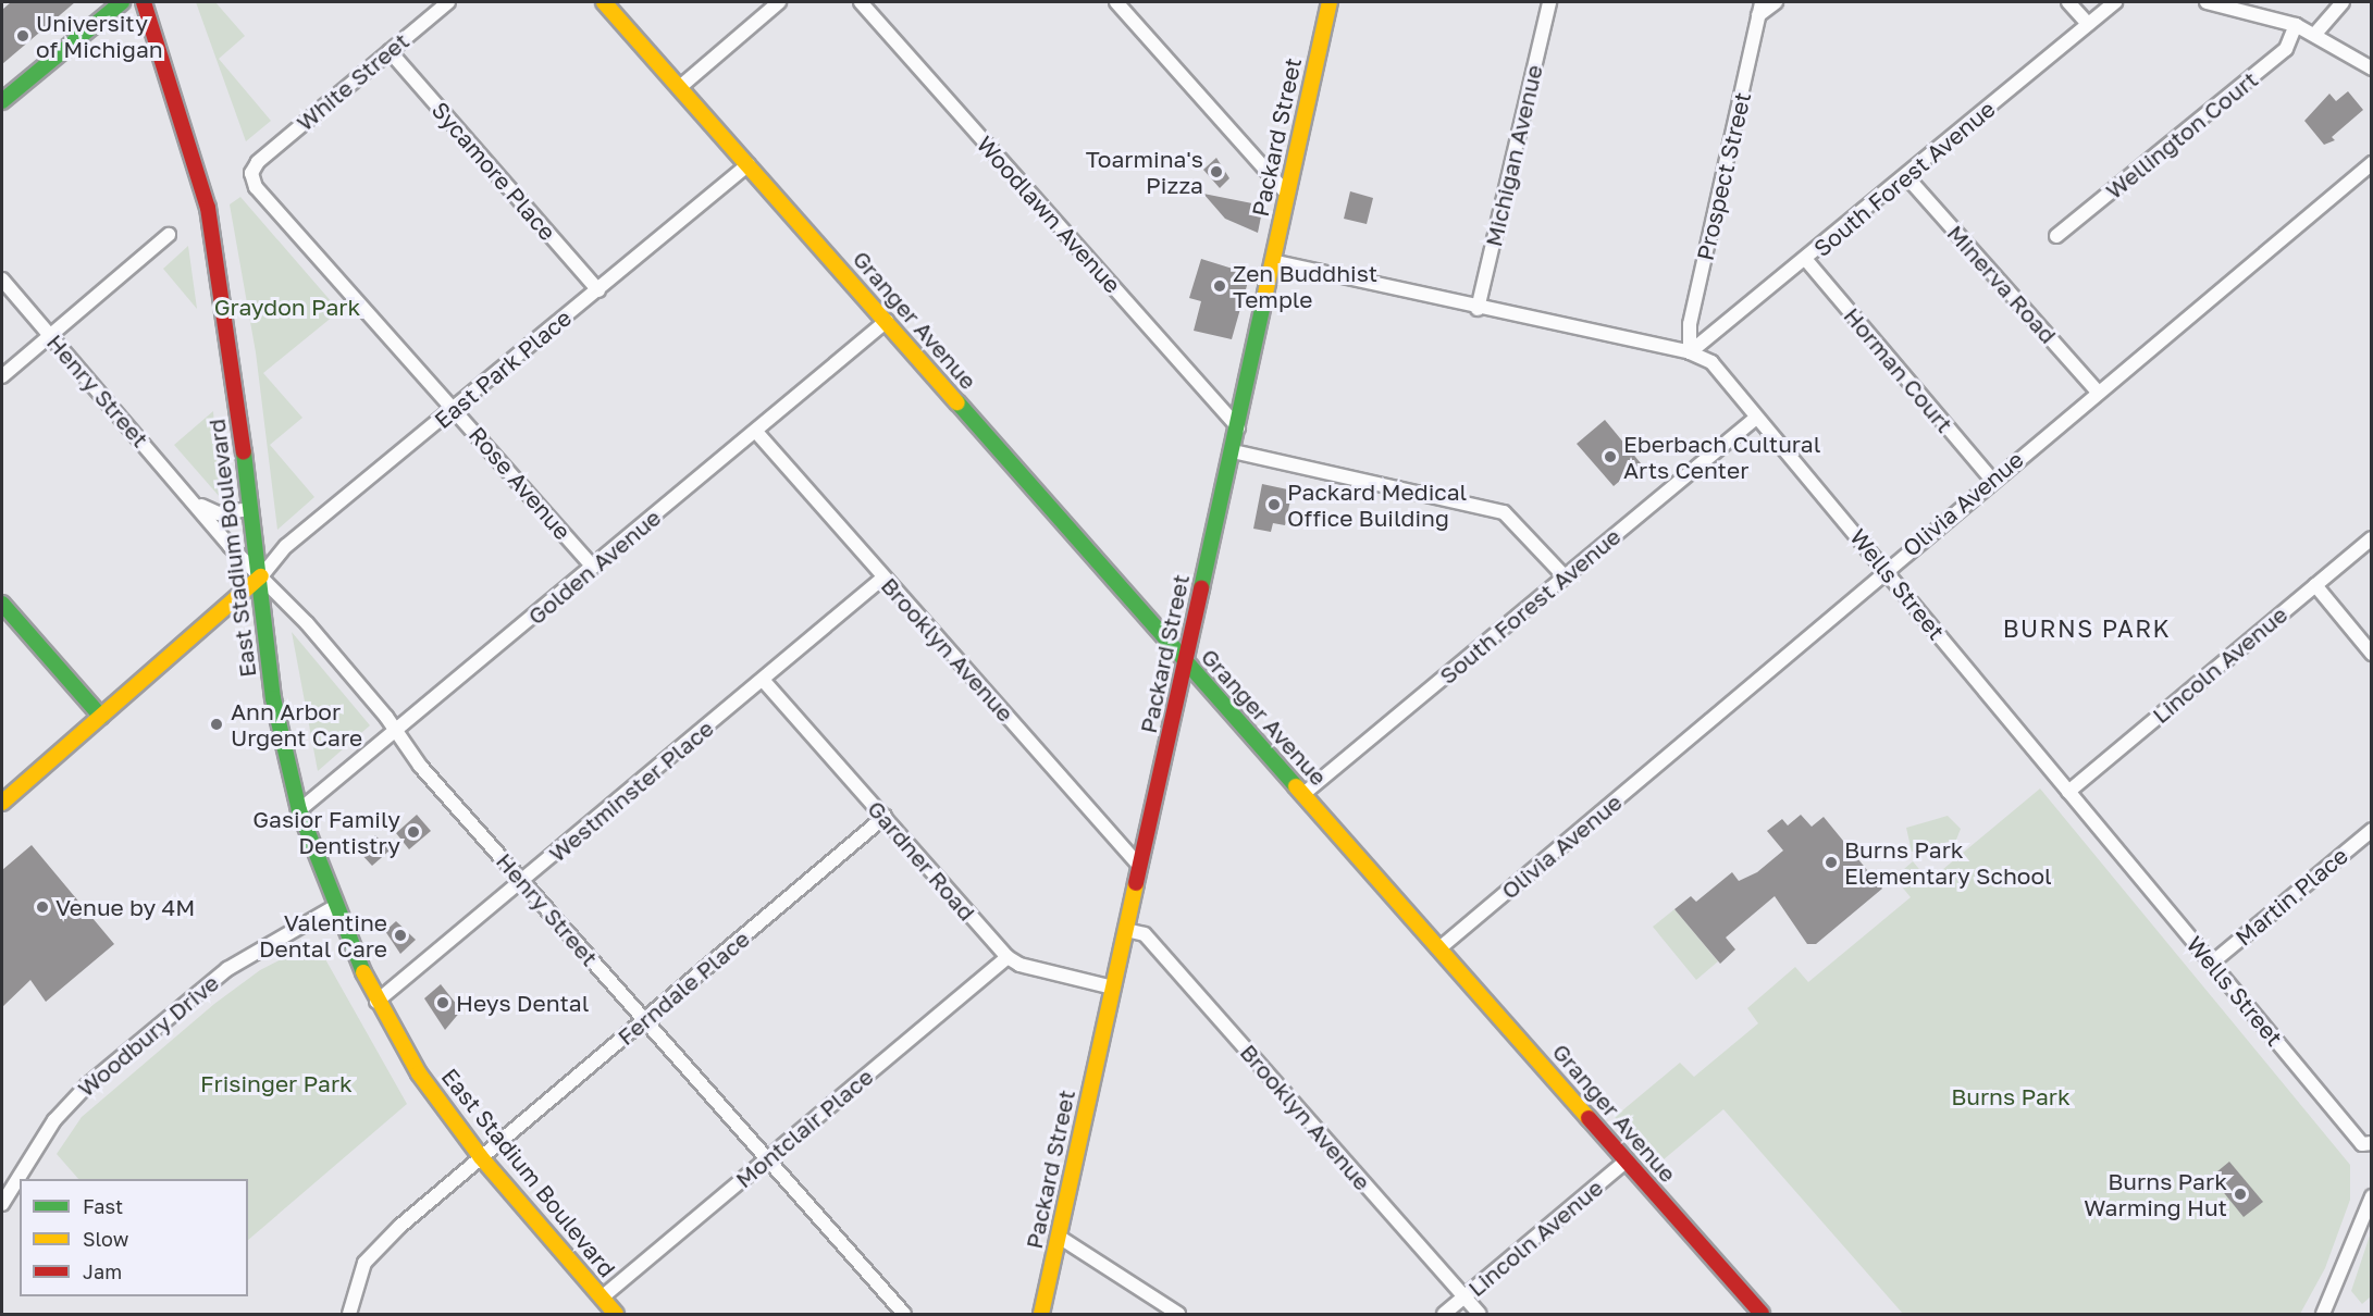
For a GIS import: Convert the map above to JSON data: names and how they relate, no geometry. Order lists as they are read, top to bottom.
{
  "streets": {
    "main road": ["Packard Street", "Granger Avenue", "East Stadium Boulevard"],
    "street": [
      "White Street",
      "Wellington Court",
      "Michigan Avenue",
      "Sycamore Place",
      "Prospect Street",
      "South Forest Avenue",
      "Woodlawn Avenue",
      "Minerva Road",
      "East Park Place",
      "Horman Court",
      "Henry Street",
      "Rose Avenue",
      "Olivia Avenue",
      "Golden Avenue",
      "Wells Street",
      "Brooklyn Avenue",
      "Lincoln Avenue",
      "Westminster Place",
      "Gardner Road",
      "Martin Place",
      "Ferndale Place",
      "Woodbury Drive",
      "Montclair Place"
    ]
  },
  "crossings": [
    ["White Street", "Sycamore Place"],
    ["White Street", "Rose Avenue"],
    ["Packard Street", "Woodlawn Avenue"],
    ["Packard Street", "Granger Avenue"],
    ["Packard Street", "Wells Street"],
    ["Packard Street", "Brooklyn Avenue"],
    ["Packard Street", "Gardner Road"],
    ["Michigan Avenue", "Wells Street"],
    ["Sycamore Place", "East Park Place"],
    ["Prospect Street", "South Forest Avenue"],
    ["Prospect Street", "Wells Street"],
    ["South Forest Avenue", "Minerva Road"],
    ["South Forest Avenue", "Granger Avenue"],
    ["South Forest Avenue", "Horman Court"],
    ["South Forest Avenue", "Wells Street"],
    ["Minerva Road", "Olivia Avenue"],
    ["Granger Avenue", "East Park Place"],
    ["Granger Avenue", "Olivia Avenue"],
    ["Granger Avenue", "Golden Avenue"],
    ["Granger Avenue", "Lincoln Avenue"],
    ["East Park Place", "Henry Street"],
    ["East Park Place", "Rose Avenue"],
    ["East Park Place", "East Stadium Boulevard"],
    ["Horman Court", "Olivia Avenue"],
    ["Henry Street", "East Stadium Boulevard"],
    ["Henry Street", "Golden Avenue"],
    ["Henry Street", "Westminster Place"],
    ["Henry Street", "Ferndale Place"],
    ["Henry Street", "Montclair Place"],
    ["Rose Avenue", "Golden Avenue"],
    ["Olivia Avenue", "Wells Street"],
    ["East Stadium Boulevard", "Golden Avenue"],
    ["East Stadium Boulevard", "Westminster Place"],
    ["East Stadium Boulevard", "Ferndale Place"],
    ["East Stadium Boulevard", "Woodbury Drive"],
    ["East Stadium Boulevard", "Montclair Place"],
    ["Golden Avenue", "Brooklyn Avenue"],
    ["Wells Street", "Lincoln Avenue"],
    ["Wells Street", "Martin Place"],
    ["Brooklyn Avenue", "Lincoln Avenue"],
    ["Brooklyn Avenue", "Westminster Place"],
    ["Westminster Place", "Gardner Road"],
    ["Gardner Road", "Ferndale Place"],
    ["Gardner Road", "Montclair Place"]
  ],
  "districts": ["BURNS PARK"],
  "parks": ["Graydon Park", "Frisinger Park", "Burns Park"],
  "places": [
    "University of Michigan",
    "Toarmina's Pizza",
    "Zen Buddhist Temple",
    "Eberbach Cultural Arts Center",
    "Packard Medical Office Building",
    "Ann Arbor Urgent Care",
    "Gasior Family Dentistry",
    "Burns Park Elementary School",
    "Venue by 4M",
    "Valentine Dental Care",
    "Heys Dental",
    "Burns Park Warming Hut"
  ],
  "legend": ["Fast", "Slow", "Jam"]
}
